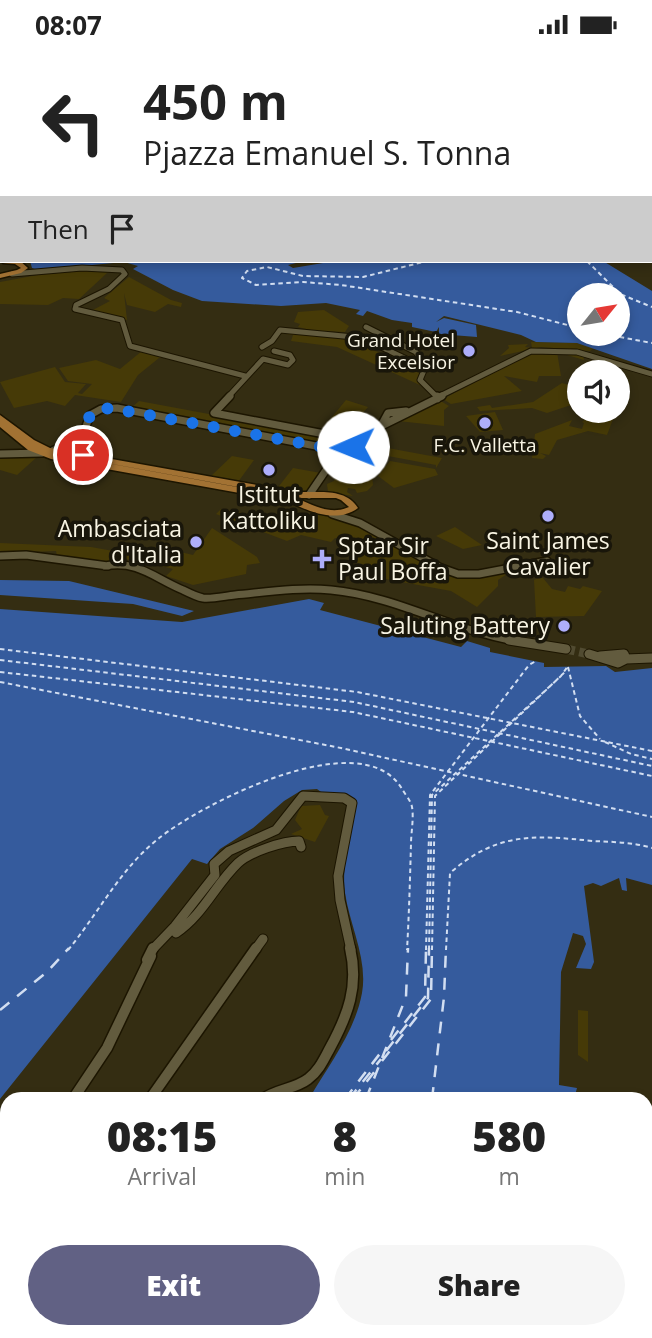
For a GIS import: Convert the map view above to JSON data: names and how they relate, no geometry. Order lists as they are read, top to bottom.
{
  "places": {
    "other": [
      "Grand Hotel Excelsior",
      "F.C. Valletta",
      "Istitut Kattoliku",
      "Saint James Cavalier",
      "Ambasciata d'Italia",
      "Saluting Battery"
    ],
    "health": ["Sptar Sir Paul Boffa"]
  },
  "north": "top right",
  "page": {
    "status": "08:07",
    "turn": ["450 m", "Pjazza Emanuel S. Tonna"],
    "then": "Then",
    "eta": [
      "08:15",
      "Arrival",
      "8",
      "min",
      "580",
      "m"
    ],
    "buttons": ["Exit", "Share"]
  }
}
